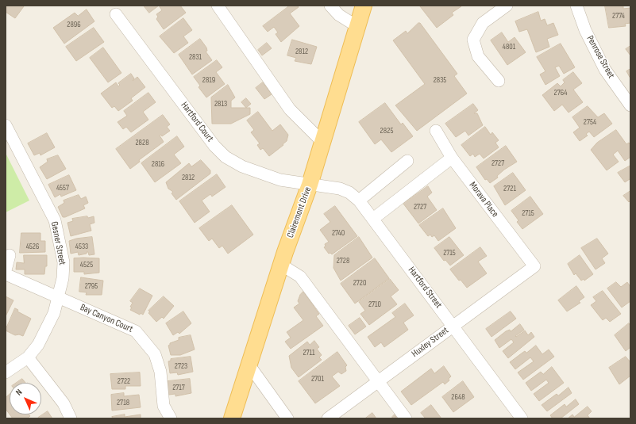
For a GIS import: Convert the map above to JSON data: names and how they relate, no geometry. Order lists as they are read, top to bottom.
{
  "streets": {
    "main road": ["Clairemont Drive"],
    "street": [
      "Penrose Street",
      "Hartford Court",
      "Morava Place",
      "Gesner Street",
      "Hartford Street",
      "Bay Canyon Court",
      "Huxley Street"
    ]
  },
  "crossings": [
    ["Hartford Court", "Clairemont Drive"],
    ["Hartford Court", "Hartford Street"],
    ["Morava Place", "Huxley Street"],
    ["Clairemont Drive", "Hartford Street"],
    ["Gesner Street", "Bay Canyon Court"],
    ["Hartford Street", "Huxley Street"]
  ],
  "house_numbers": [
    "2774",
    "2896",
    "4801",
    "2812",
    "2831",
    "2819",
    "2835",
    "2764",
    "2813",
    "2754",
    "2825",
    "2828",
    "2727",
    "2816",
    "2812",
    "4557",
    "2721",
    "2727",
    "2715",
    "2740",
    "4526",
    "4533",
    "2715",
    "2728",
    "4525",
    "2720",
    "2795",
    "2710",
    "2711",
    "2723",
    "2701",
    "2722",
    "2717",
    "2648",
    "2718"
  ],
  "north": "top left"
}
